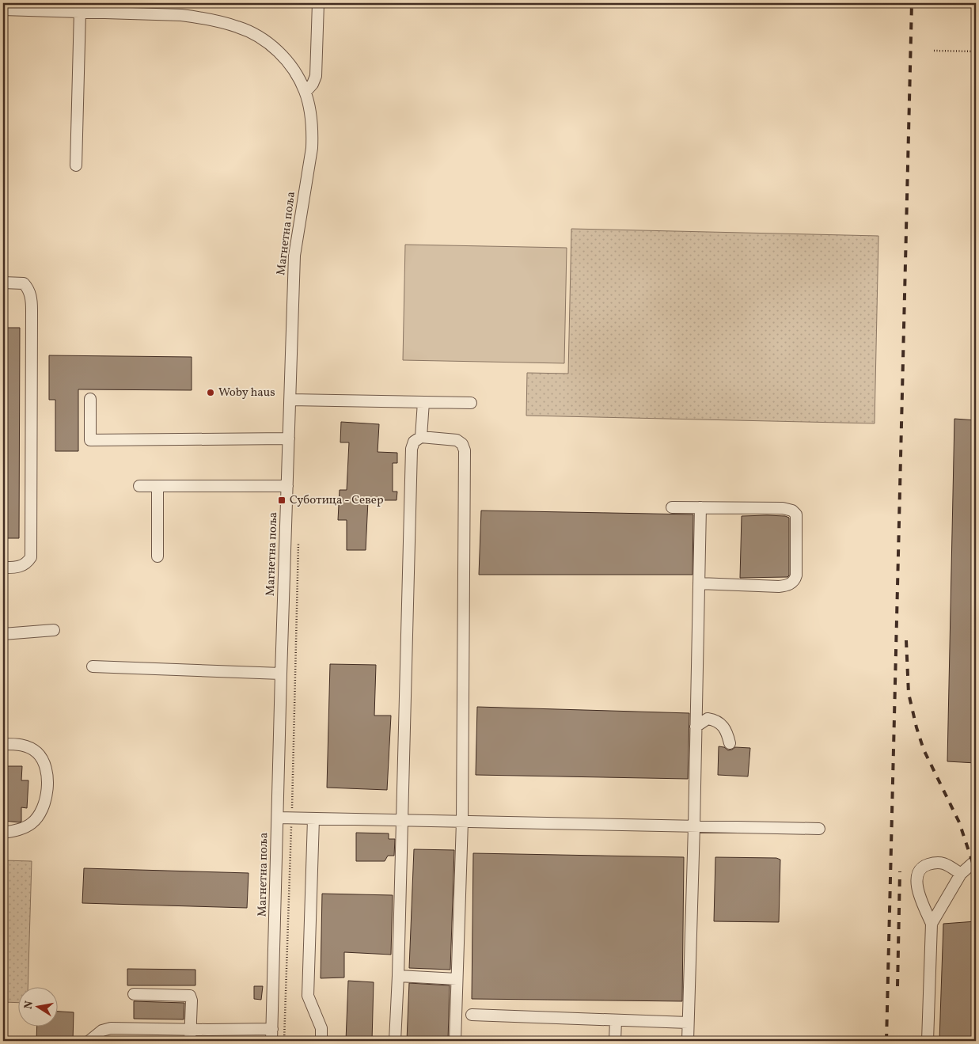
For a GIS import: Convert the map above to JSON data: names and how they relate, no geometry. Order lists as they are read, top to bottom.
{
  "streets": {
    "street": ["Магнетна поља"]
  },
  "places": {
    "other": ["Woby haus"],
    "transit": ["Суботица - Север"]
  },
  "north": "left"
}
